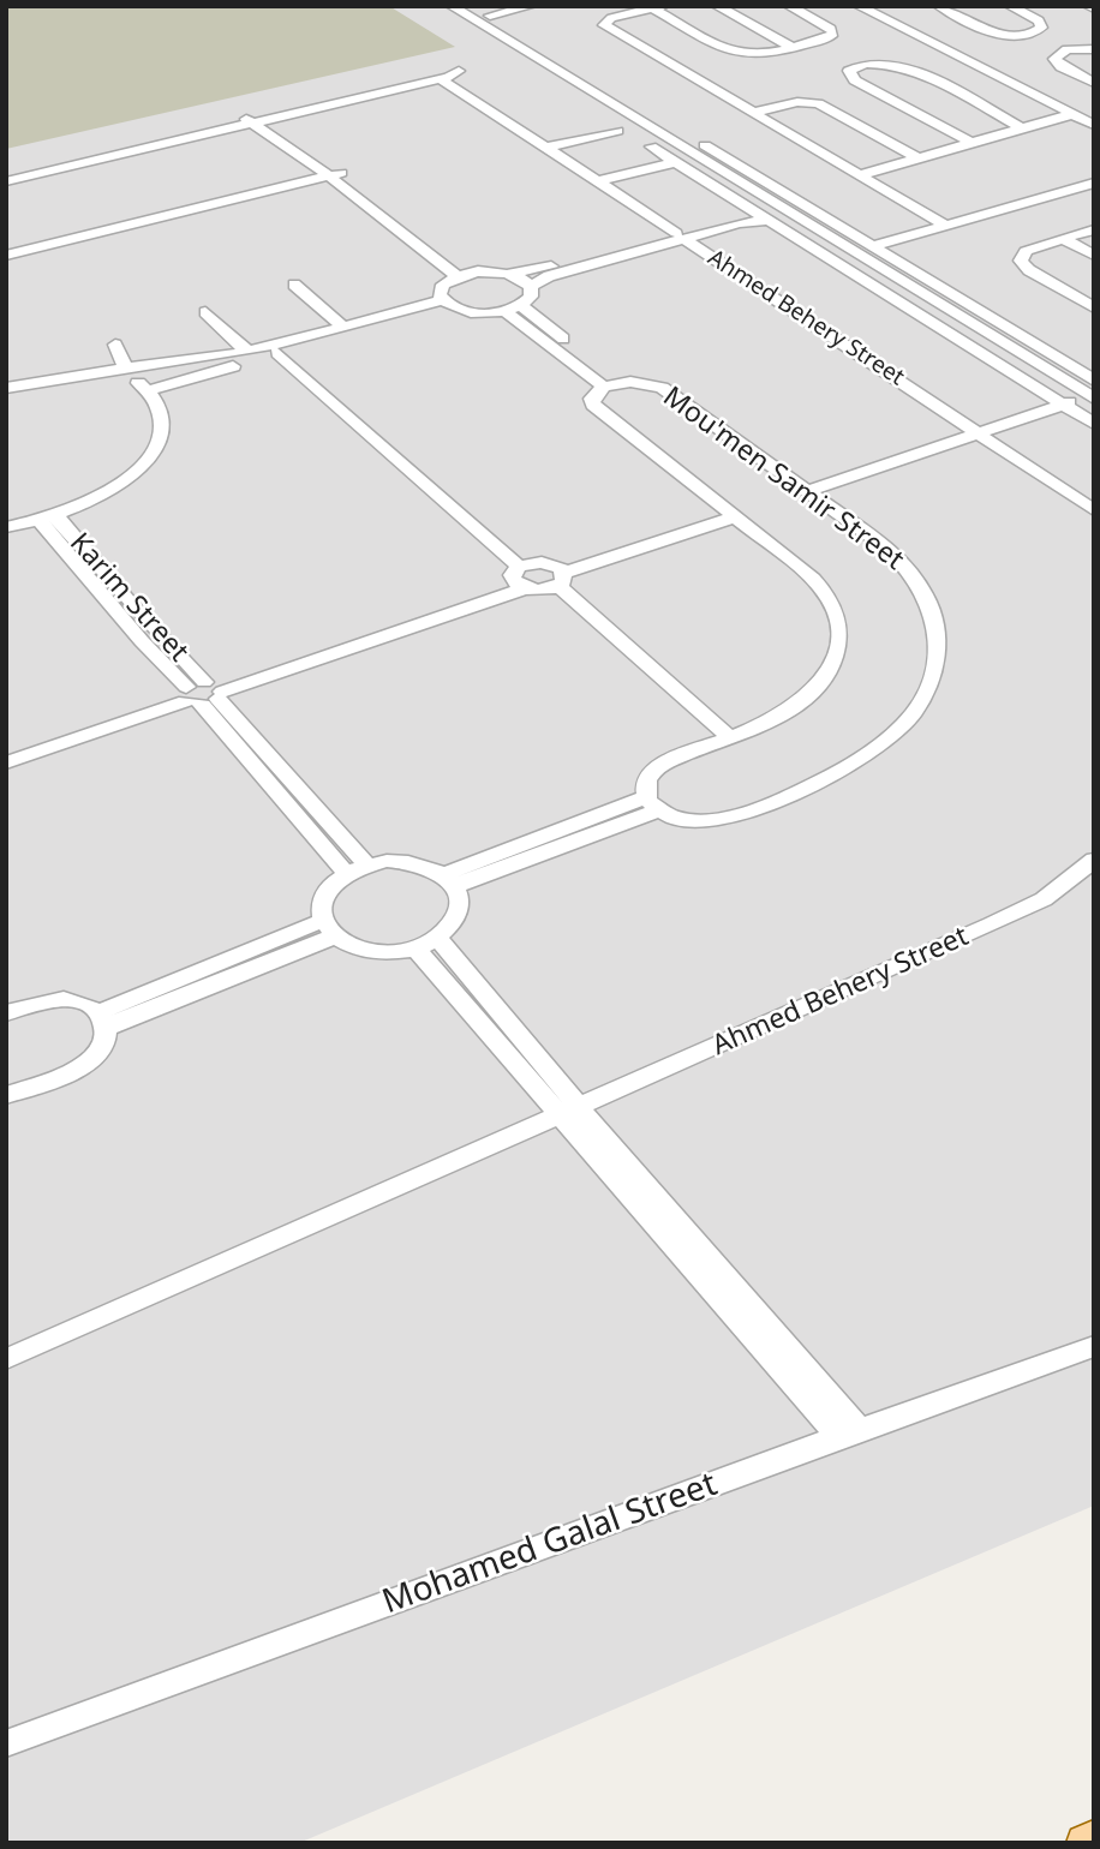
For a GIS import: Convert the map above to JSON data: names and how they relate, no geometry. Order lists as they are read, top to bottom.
{
  "streets": {
    "street": [
      "Ahmed Behery Street",
      "Mou'men Samir Street",
      "Karim Street",
      "Mohamed Galal Street"
    ]
  }
}
